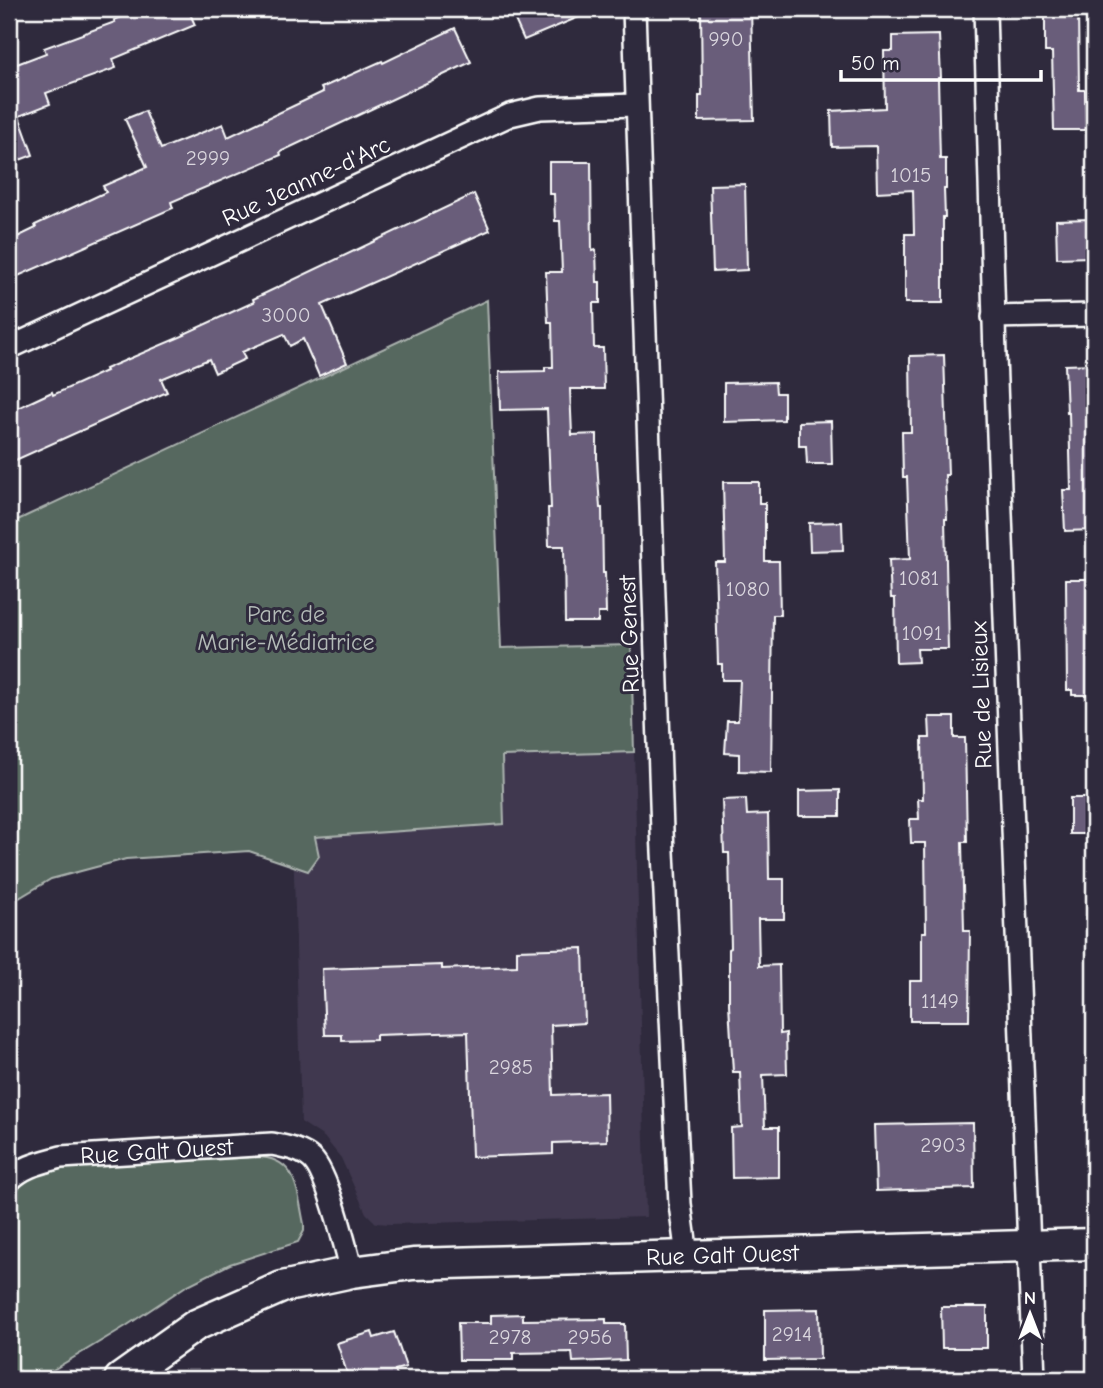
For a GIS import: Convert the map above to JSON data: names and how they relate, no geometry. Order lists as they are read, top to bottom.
{
  "streets": {
    "street": [
      "Rue Jeanne-d'Arc",
      "Rue Genest",
      "Rue de Lisieux",
      "Rue Galt Ouest"
    ]
  },
  "crossings": [
    ["Rue Jeanne-d'Arc", "Rue Genest"],
    ["Rue Genest", "Rue Galt Ouest"],
    ["Rue de Lisieux", "Rue Galt Ouest"]
  ],
  "parks": ["Parc de Marie-Médiatrice"],
  "house_numbers": [
    "990",
    "2999",
    "1015",
    "3000",
    "1081",
    "1080",
    "1091",
    "1149",
    "2985",
    "2903",
    "2914",
    "2978",
    "2956"
  ],
  "scale_bar": "50 m",
  "north": "top"
}
